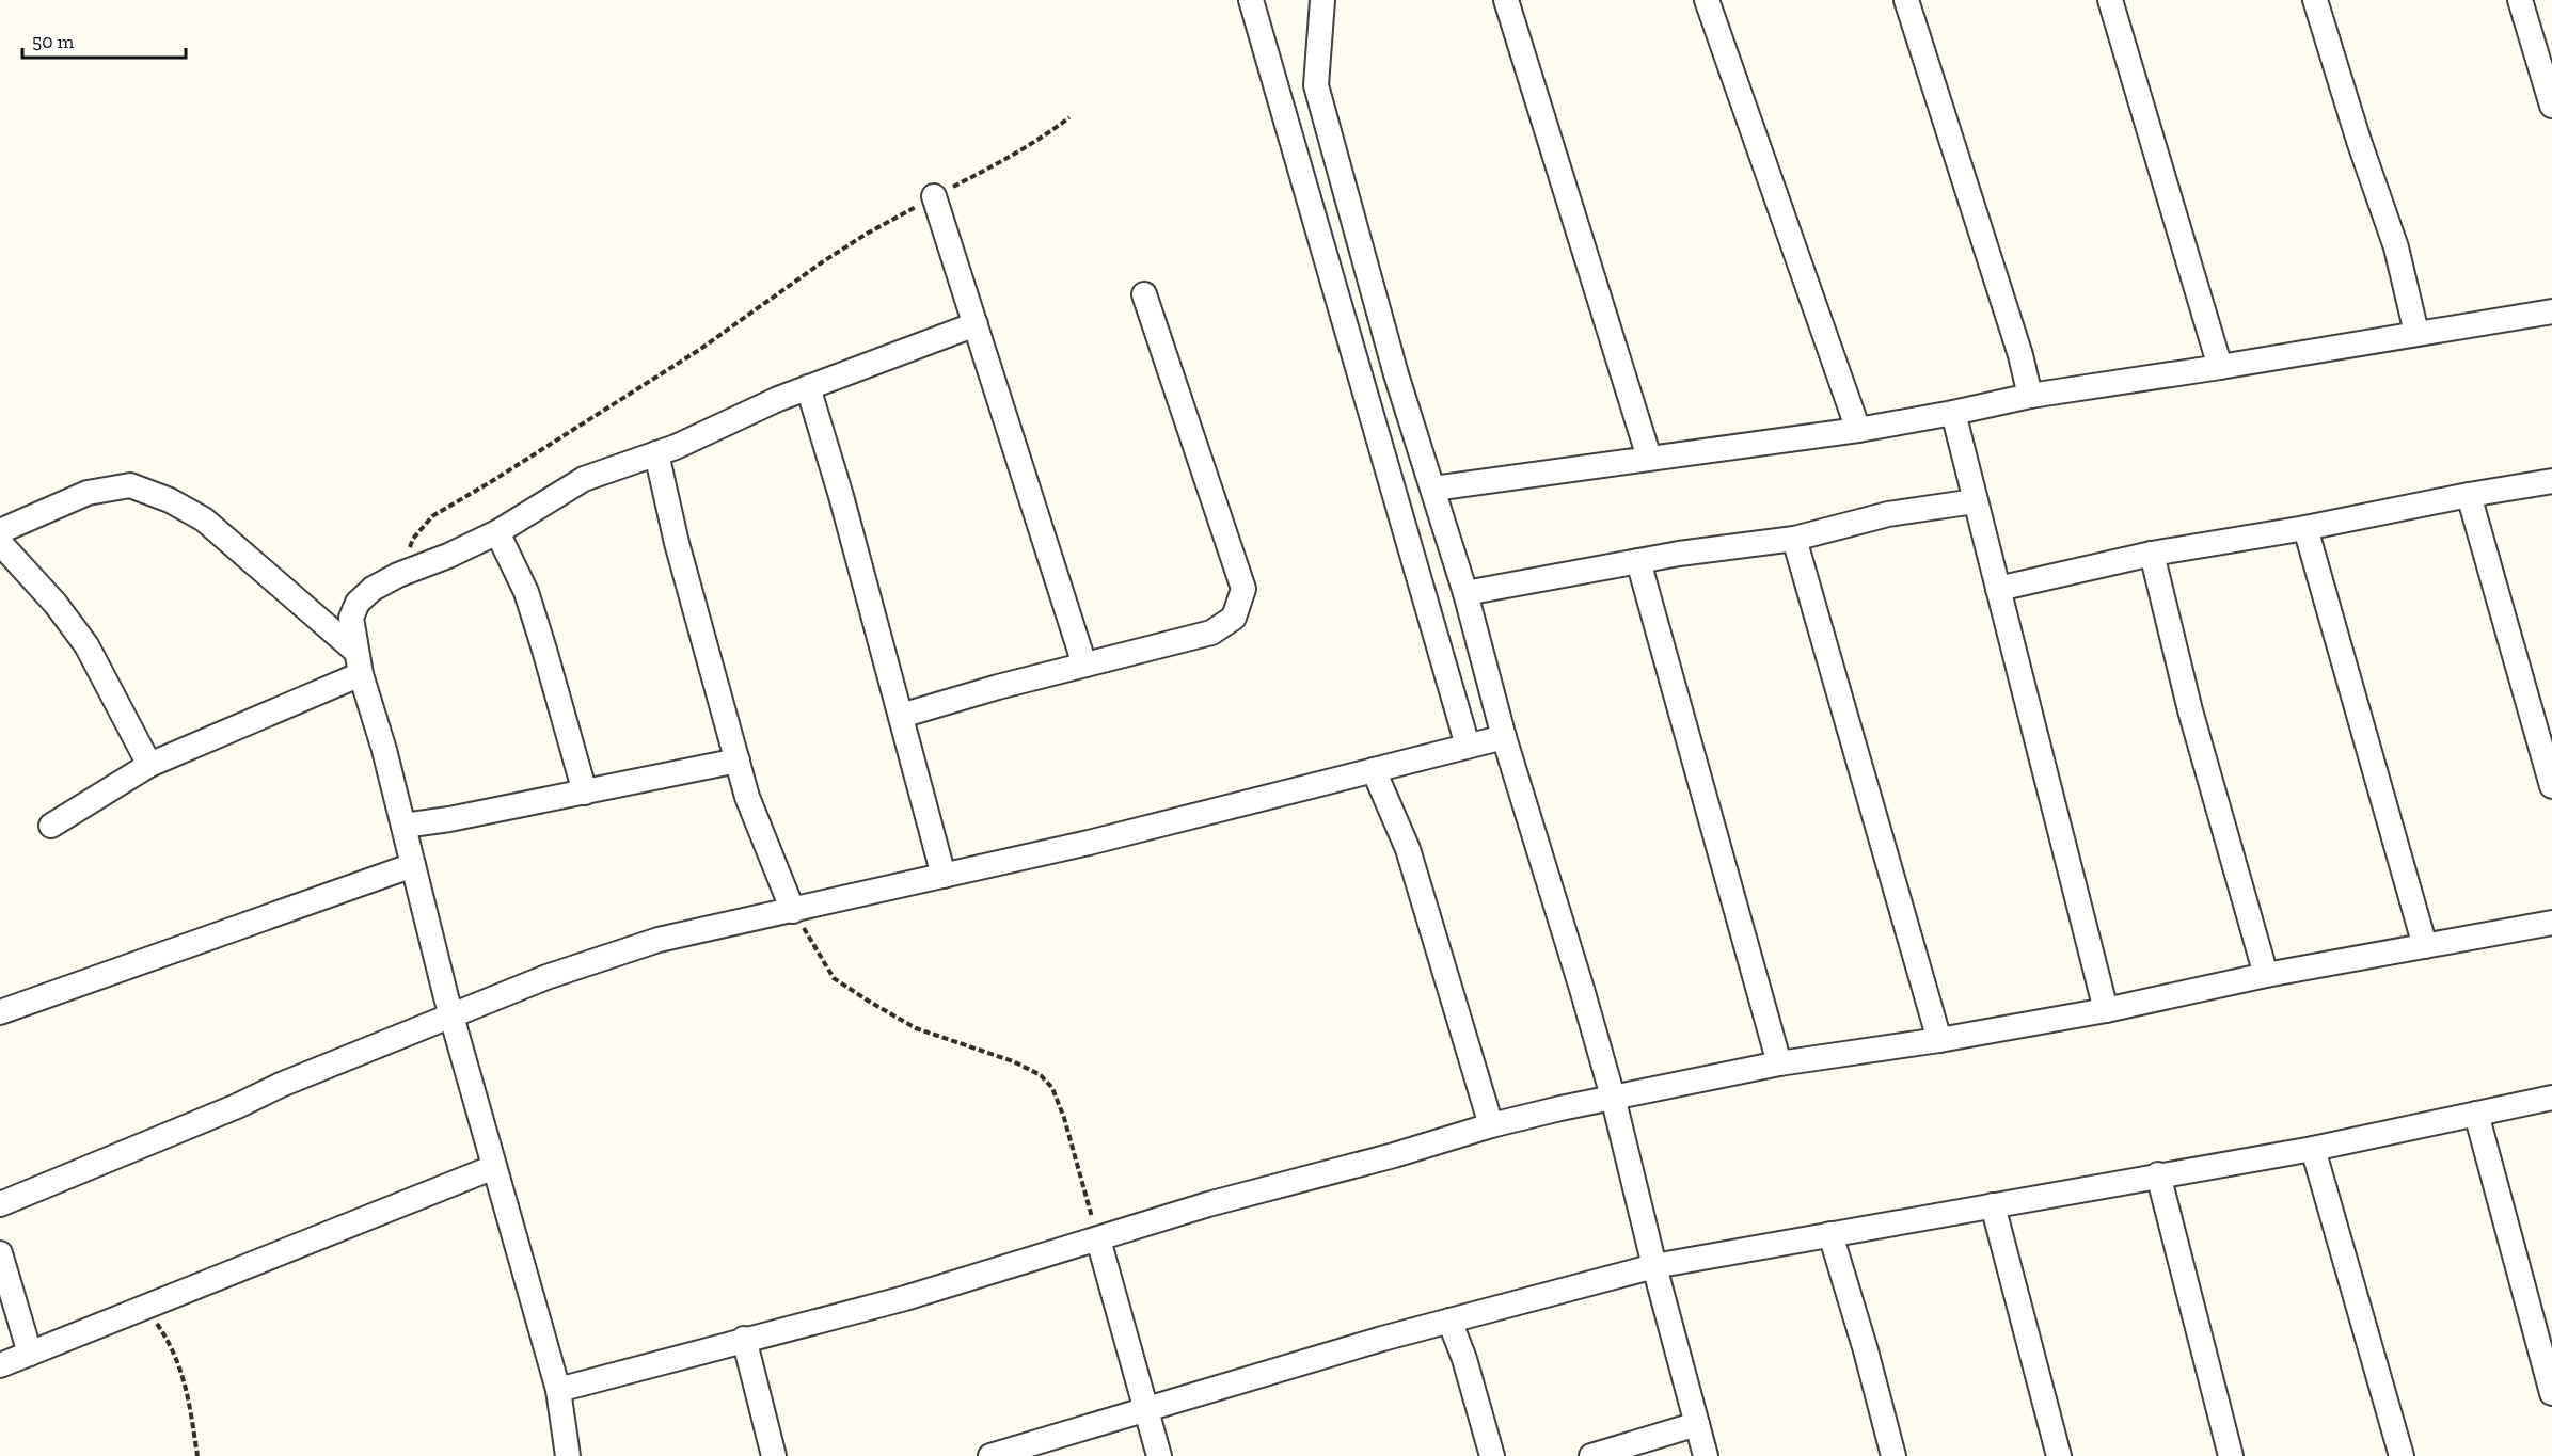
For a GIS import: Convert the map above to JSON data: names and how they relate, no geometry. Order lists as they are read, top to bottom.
{
  "scale_bar": "50 m"
}
